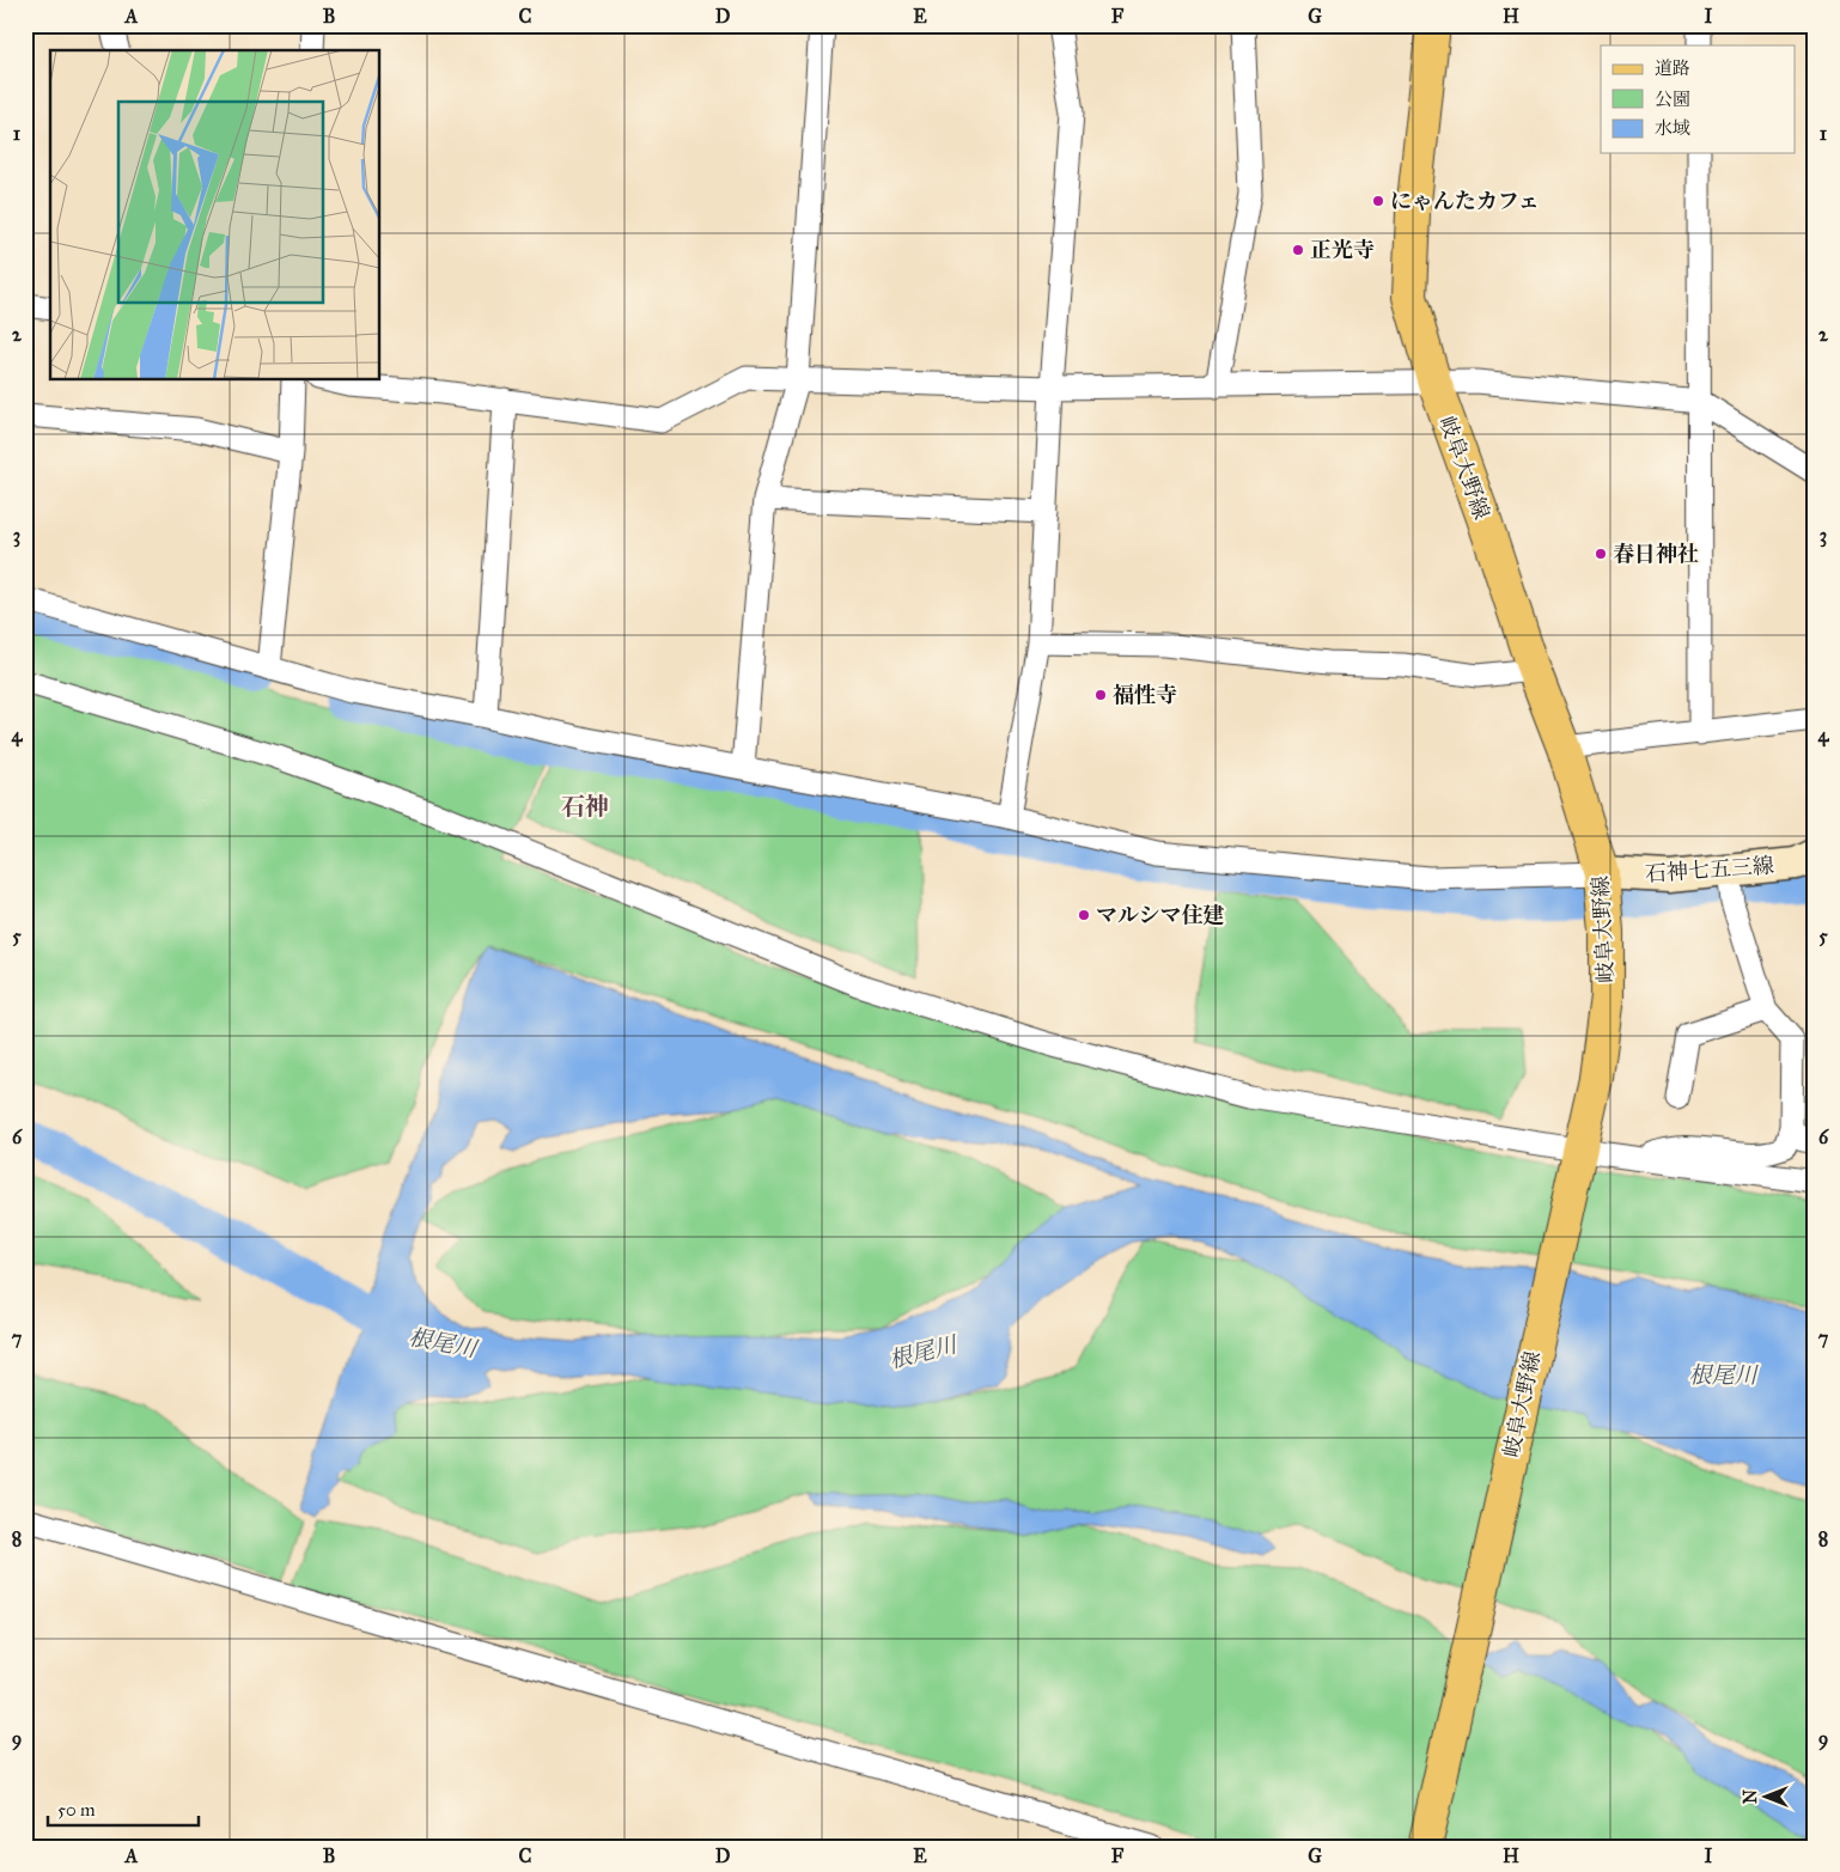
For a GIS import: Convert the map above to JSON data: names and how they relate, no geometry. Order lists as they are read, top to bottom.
{
  "streets": {
    "main road": ["岐阜大野線", "石神七五三線"]
  },
  "crossings": [
    ["岐阜大野線", "石神七五三線"]
  ],
  "districts": ["石神"],
  "water": ["根尾川"],
  "places": [
    "にゃんたカフェ",
    "正光寺",
    "春日神社",
    "福性寺",
    "マルシマ住建"
  ],
  "legend": ["道路", "公園", "水域"],
  "scale_bar": "50 m",
  "north": "left",
  "grid": {
    "columns": [
      "A",
      "B",
      "C",
      "D",
      "E",
      "F",
      "G",
      "H",
      "I"
    ],
    "rows": [
      "1",
      "2",
      "3",
      "4",
      "5",
      "6",
      "7",
      "8",
      "9"
    ]
  }
}
